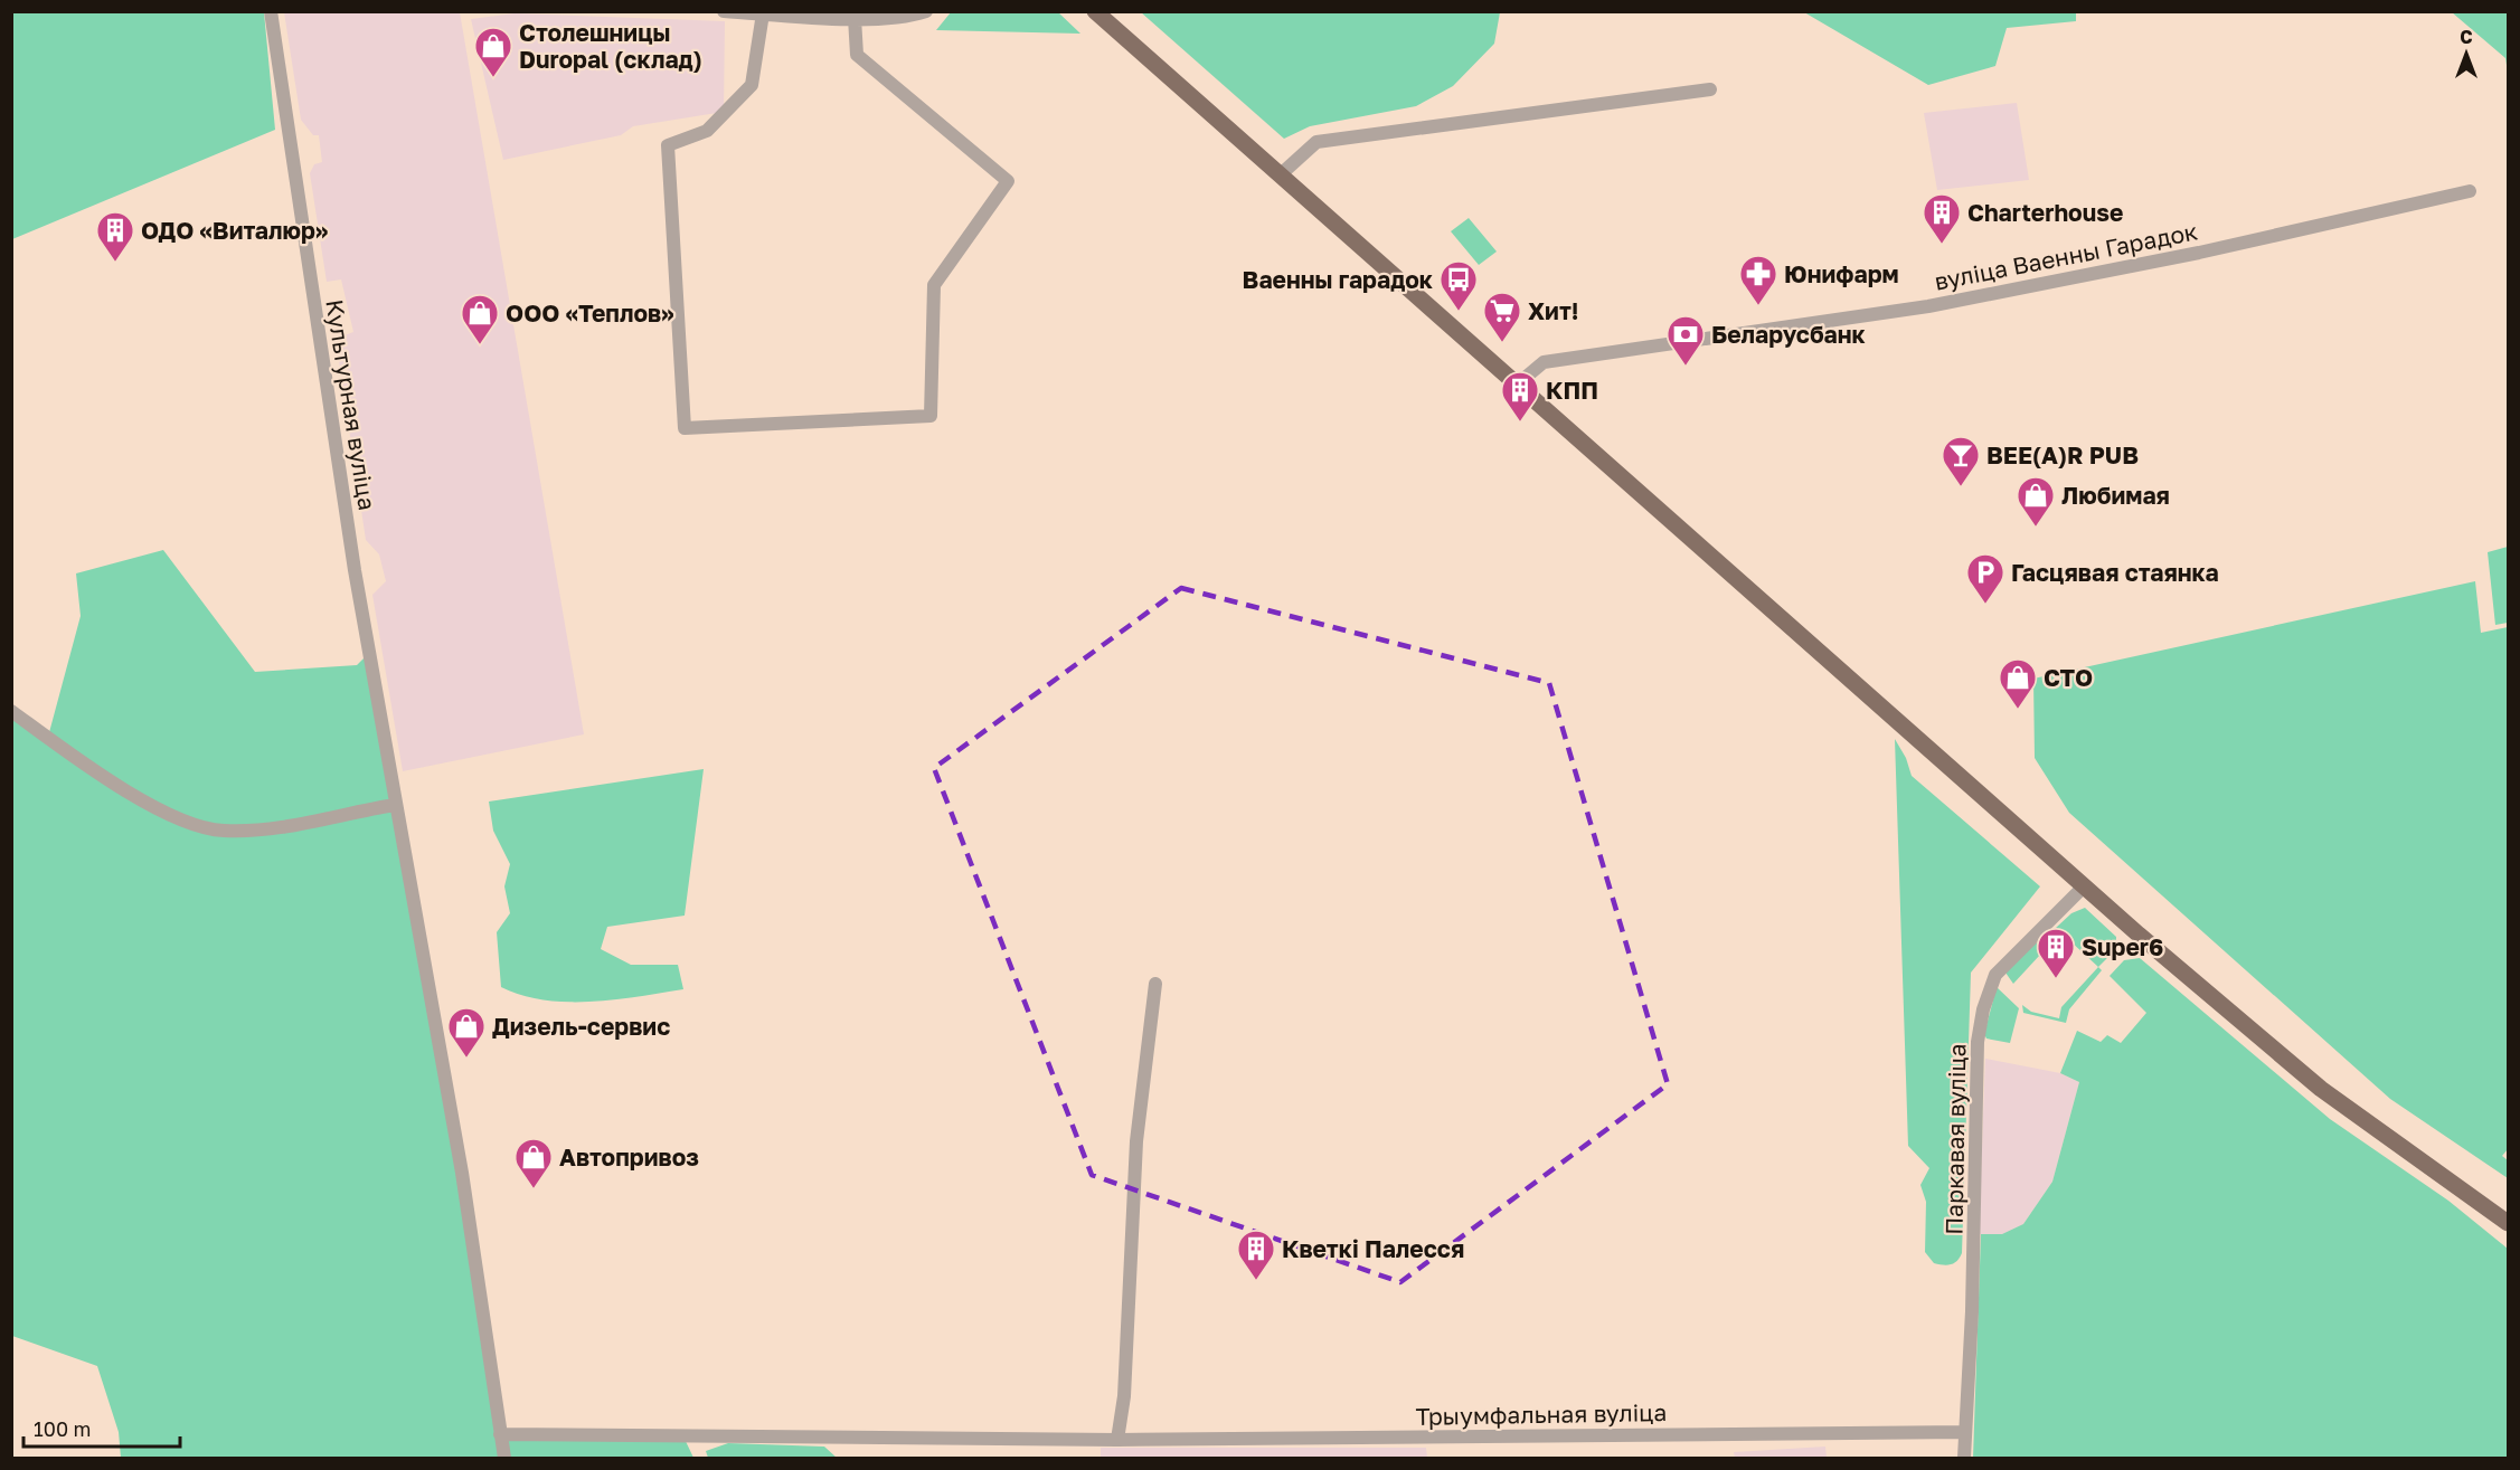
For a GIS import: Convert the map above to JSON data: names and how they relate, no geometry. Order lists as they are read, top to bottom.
{
  "streets": {
    "street": [
      "вуліца Ваенны Гарадок",
      "Культурная вуліца",
      "Паркавая вуліца",
      "Трыумфальная вуліца"
    ]
  },
  "crossings": [
    ["Культурная вуліца", "Трыумфальная вуліца"],
    ["Паркавая вуліца", "Трыумфальная вуліца"]
  ],
  "places": {
    "shop": [
      "Столешницы Duropal (склад)",
      "ООО «Теплов»",
      "Любимая",
      "СТО",
      "Дизель-сервис",
      "Автопривоз"
    ],
    "building": [
      "Charterhouse",
      "ОДО «Виталюр»",
      "КПП",
      "Super6",
      "Кветкі Палесся"
    ],
    "pharmacy": ["Юнифарм"],
    "bus stop": ["Ваенны гарадок"],
    "supermarket": ["Хит!"],
    "bank": ["Беларусбанк"],
    "bar": ["BEE(A)R PUB"],
    "parking": ["Гасцявая стаянка"]
  },
  "scale_bar": "100 m",
  "north": "top"
}
